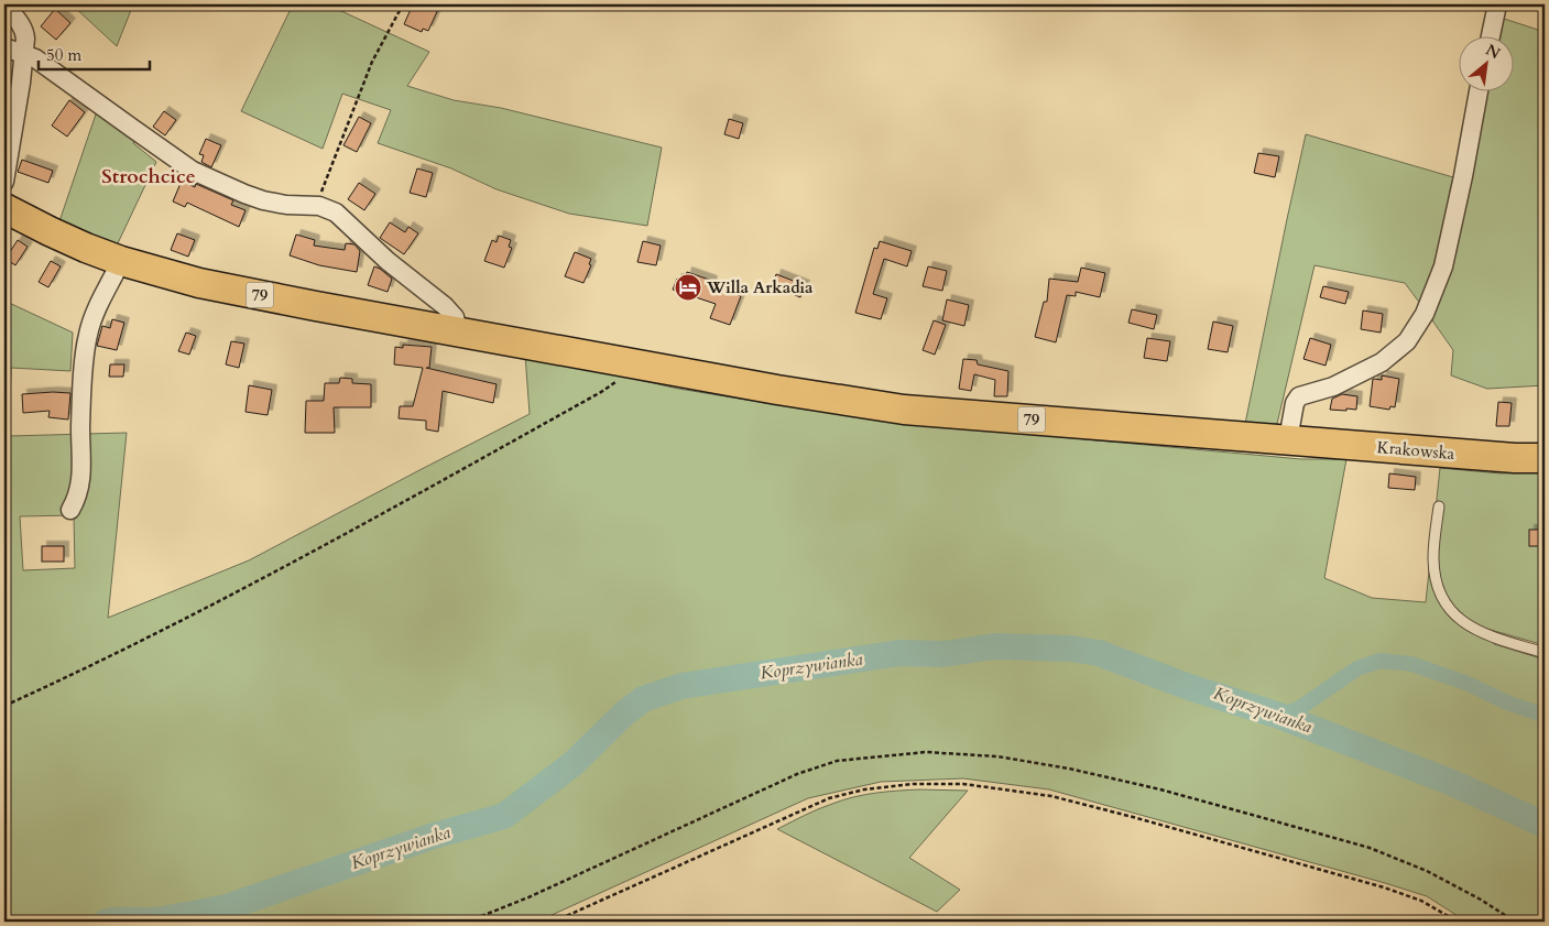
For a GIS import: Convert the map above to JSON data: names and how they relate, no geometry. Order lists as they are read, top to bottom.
{
  "streets": {
    "main road": ["79", "Krakowska"]
  },
  "crossings": [
    ["79", "Krakowska"]
  ],
  "districts": ["Strochcice"],
  "water": ["Koprzywianka"],
  "places": {
    "hotel": ["Willa Arkadia"]
  },
  "scale_bar": "50 m",
  "north": "top right"
}
